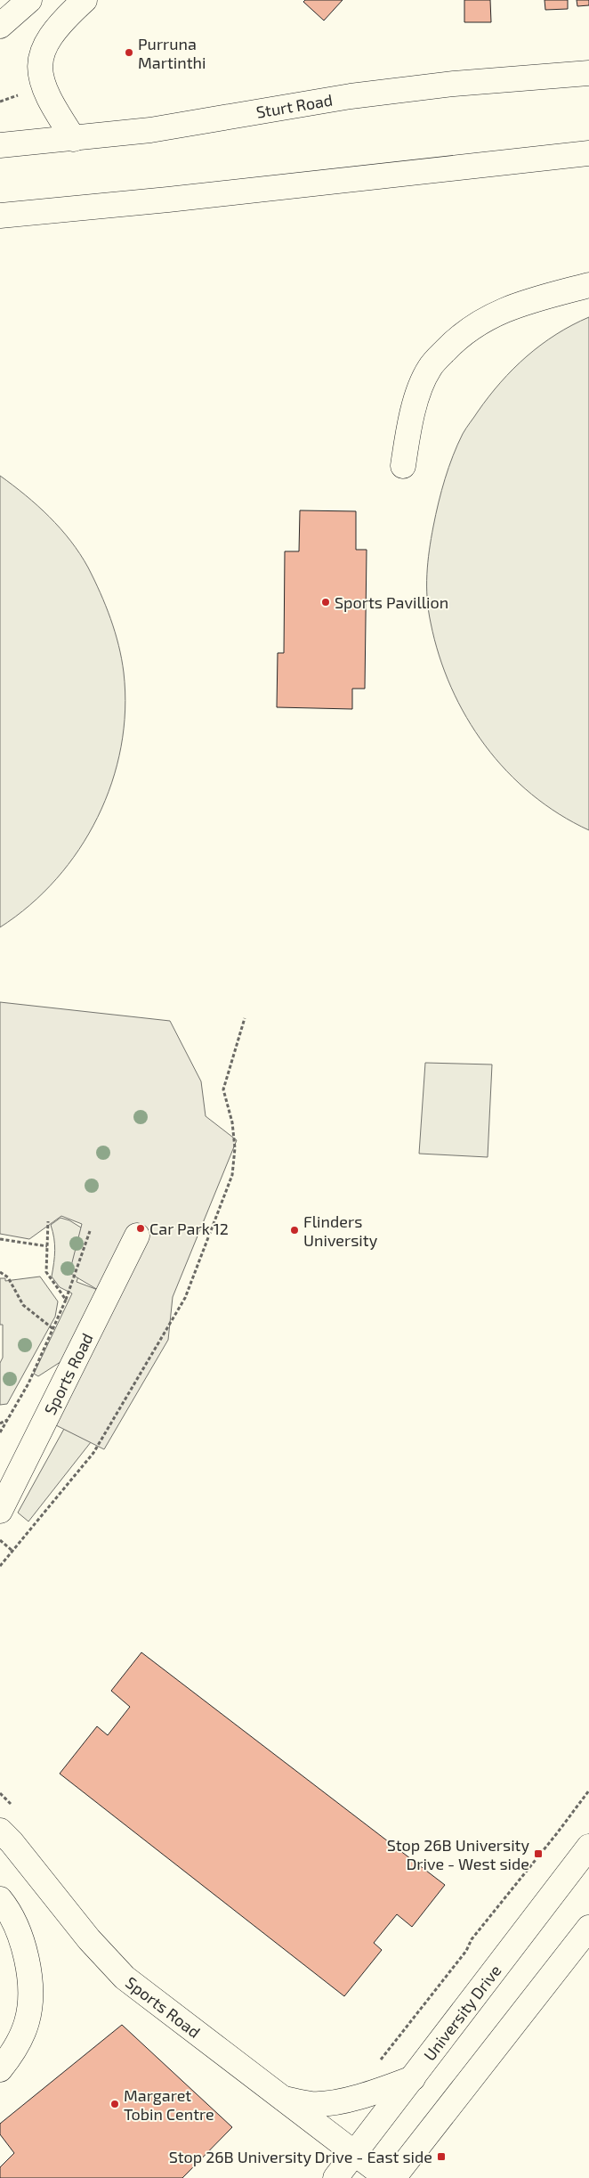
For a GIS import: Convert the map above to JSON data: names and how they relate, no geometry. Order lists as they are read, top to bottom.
{
  "streets": {
    "main road": ["Sturt Road", "Sports Road", "University Drive"]
  },
  "crossings": [
    ["Sports Road", "University Drive"]
  ],
  "places": {
    "other": [
      "Purruna Martinthi",
      "Sports Pavillion",
      "Car Park 12",
      "Flinders University",
      "Margaret Tobin Centre"
    ],
    "transit": ["Stop 26B University Drive - West side", "Stop 26B University Drive - East side"]
  }
}
